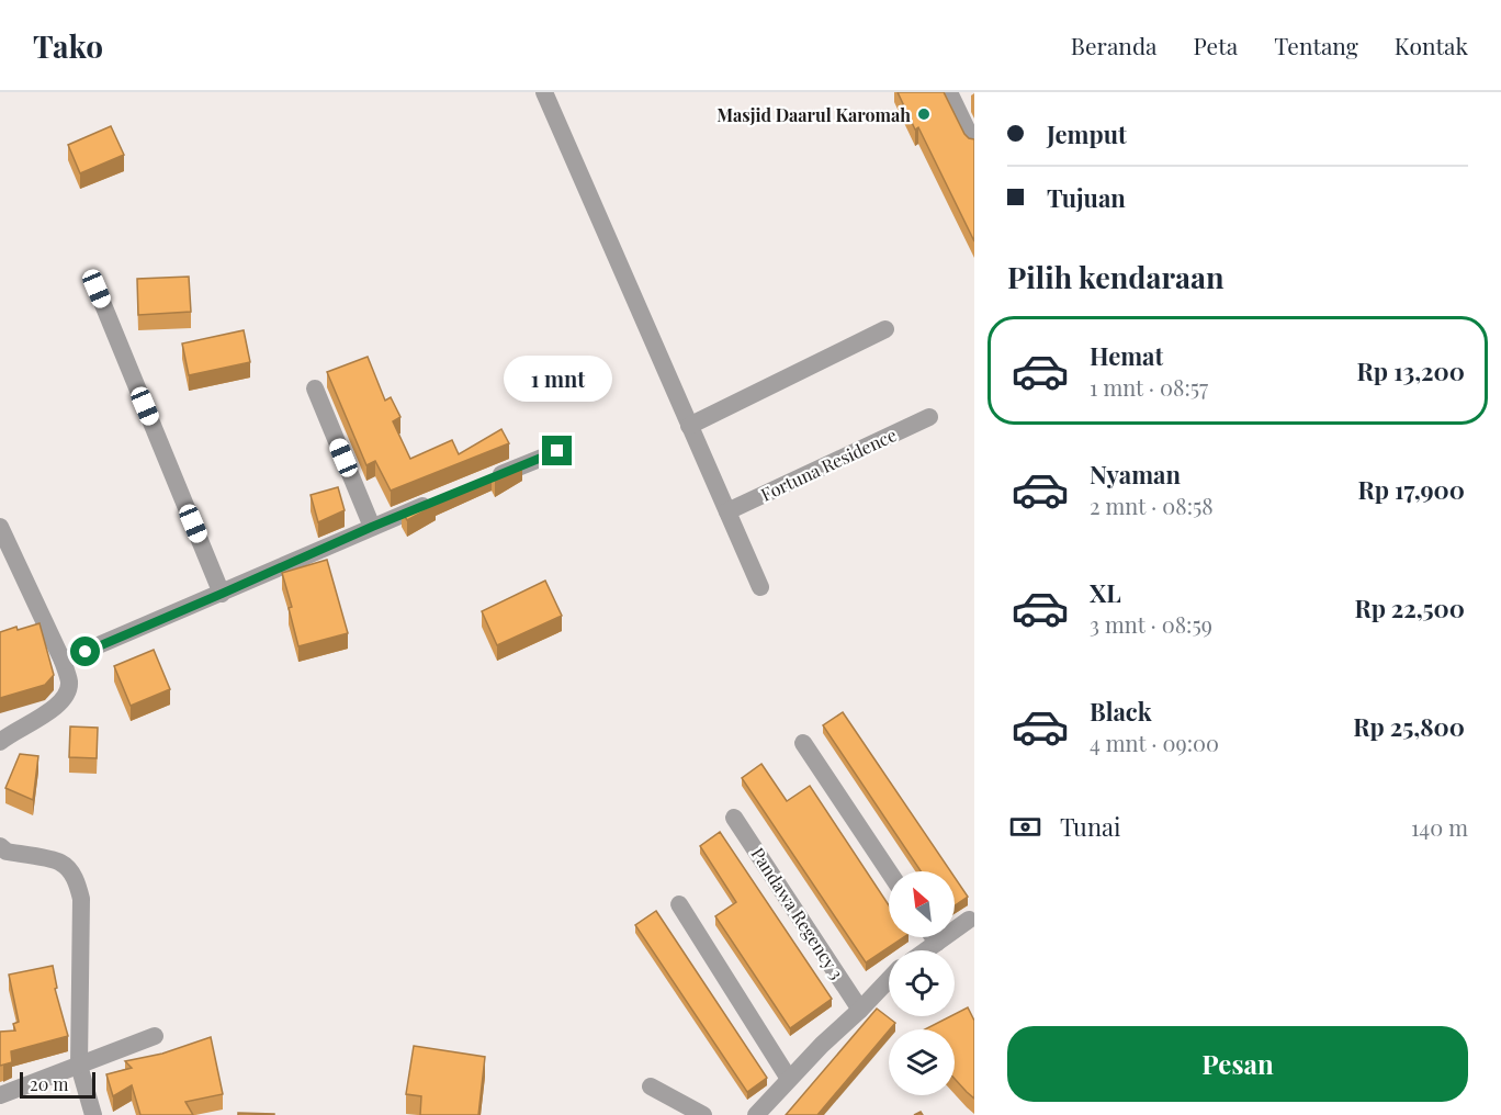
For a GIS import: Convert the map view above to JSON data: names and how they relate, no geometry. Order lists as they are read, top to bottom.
{
  "streets": {
    "street": ["Fortuna Residence", "Pandawa Regency 3"]
  },
  "places": ["Masjid Daarul Karomah"],
  "scale_bar": "20 m",
  "north": "top left",
  "page": {
    "header": "Tako",
    "nav": [
      "Beranda",
      "Peta",
      "Tentang",
      "Kontak"
    ],
    "banner": ["Jemput", "Tujuan"],
    "heading": "Pilih kendaraan",
    "list": [
      {
        "name": "Hemat",
        "note": "1 mnt · 08:57",
        "value": "Rp 13,200"
      },
      {
        "name": "Nyaman",
        "note": "2 mnt · 08:58",
        "value": "Rp 17,900"
      },
      {
        "name": "XL",
        "note": "3 mnt · 08:59",
        "value": "Rp 22,500"
      },
      {
        "name": "Black",
        "note": "4 mnt · 09:00",
        "value": "Rp 25,800"
      }
    ],
    "bubble": "1 mnt",
    "pay": ["Tunai", "140 m"],
    "buttons": "Pesan",
    "scale": "20 m"
  }
}
